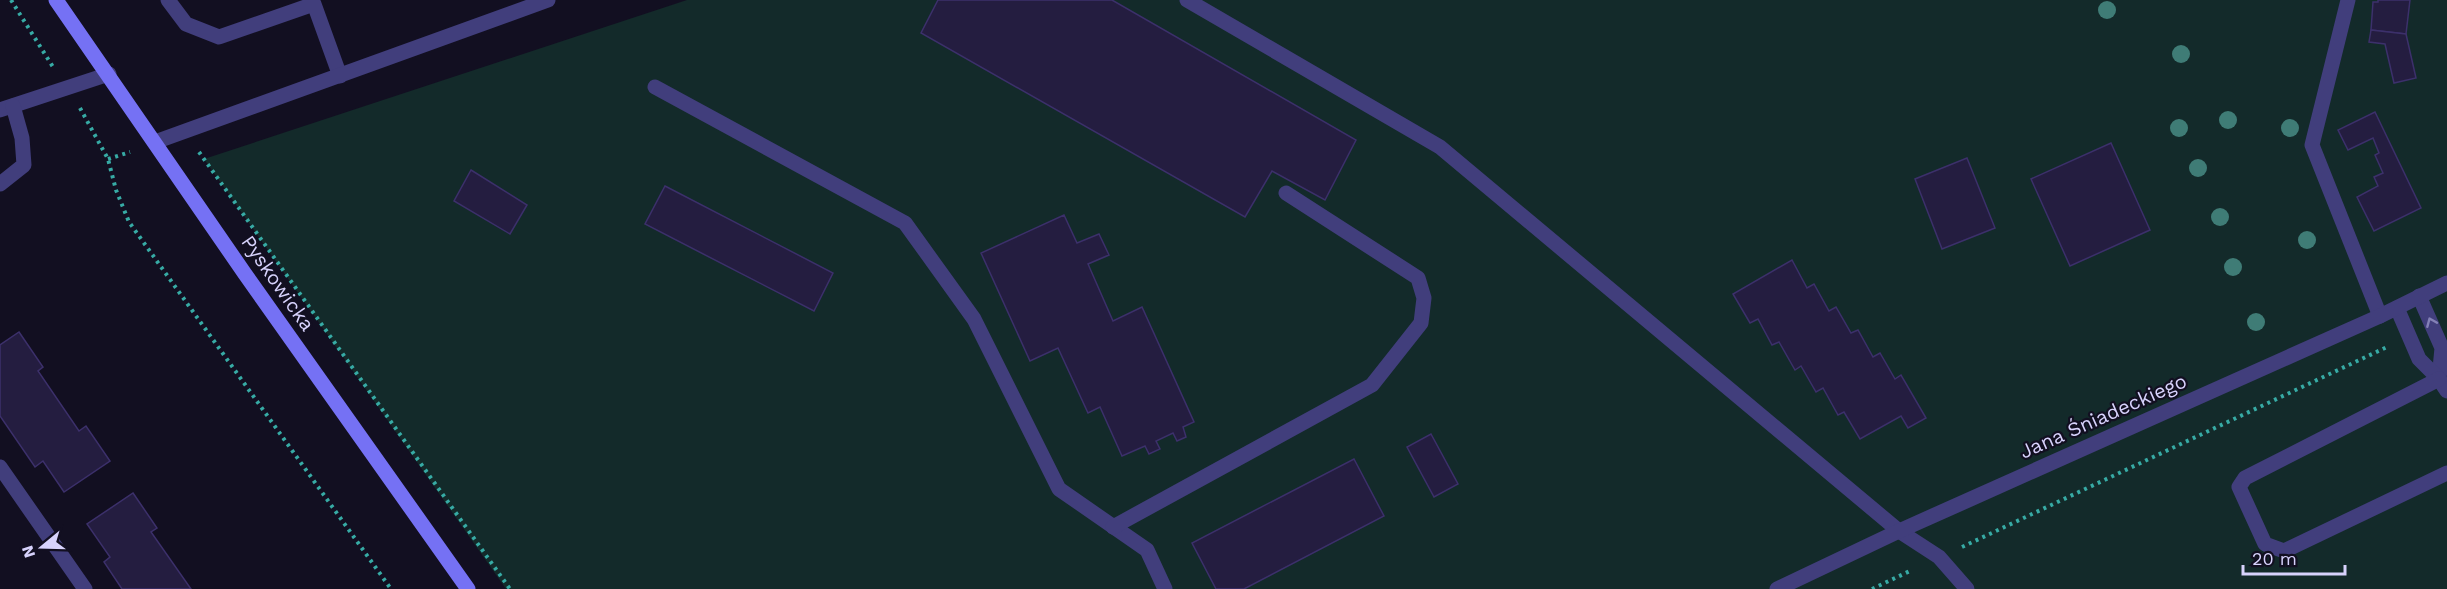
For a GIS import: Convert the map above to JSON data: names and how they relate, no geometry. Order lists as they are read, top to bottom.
{
  "streets": {
    "street": ["Pyskowicka", "Jana Śniadeckiego"]
  },
  "scale_bar": "20 m",
  "north": "left"
}
